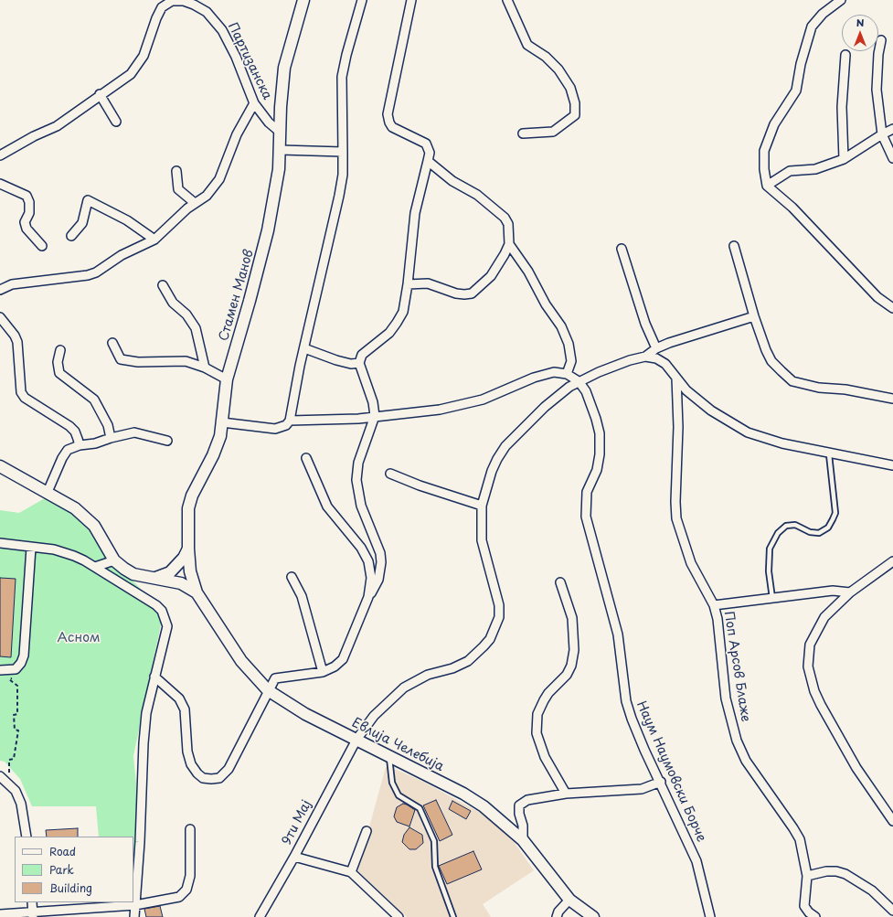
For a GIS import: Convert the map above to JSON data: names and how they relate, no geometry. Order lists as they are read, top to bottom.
{
  "streets": {
    "street": [
      "Партизанска",
      "Стамен Манов",
      "Поп Арсов Блаже",
      "Евлија Челебија",
      "Наум Наумовски Борче",
      "9ти Мај"
    ]
  },
  "crossings": [
    ["Партизанска", "Стамен Манов"],
    ["Стамен Манов", "Евлија Челебија"],
    ["Евлија Челебија", "9ти Мај"],
    ["Наум Наумовски Борче", "9ти Мај"]
  ],
  "parks": ["Асном"],
  "legend": ["Road", "Park", "Building"],
  "north": "top"
}
